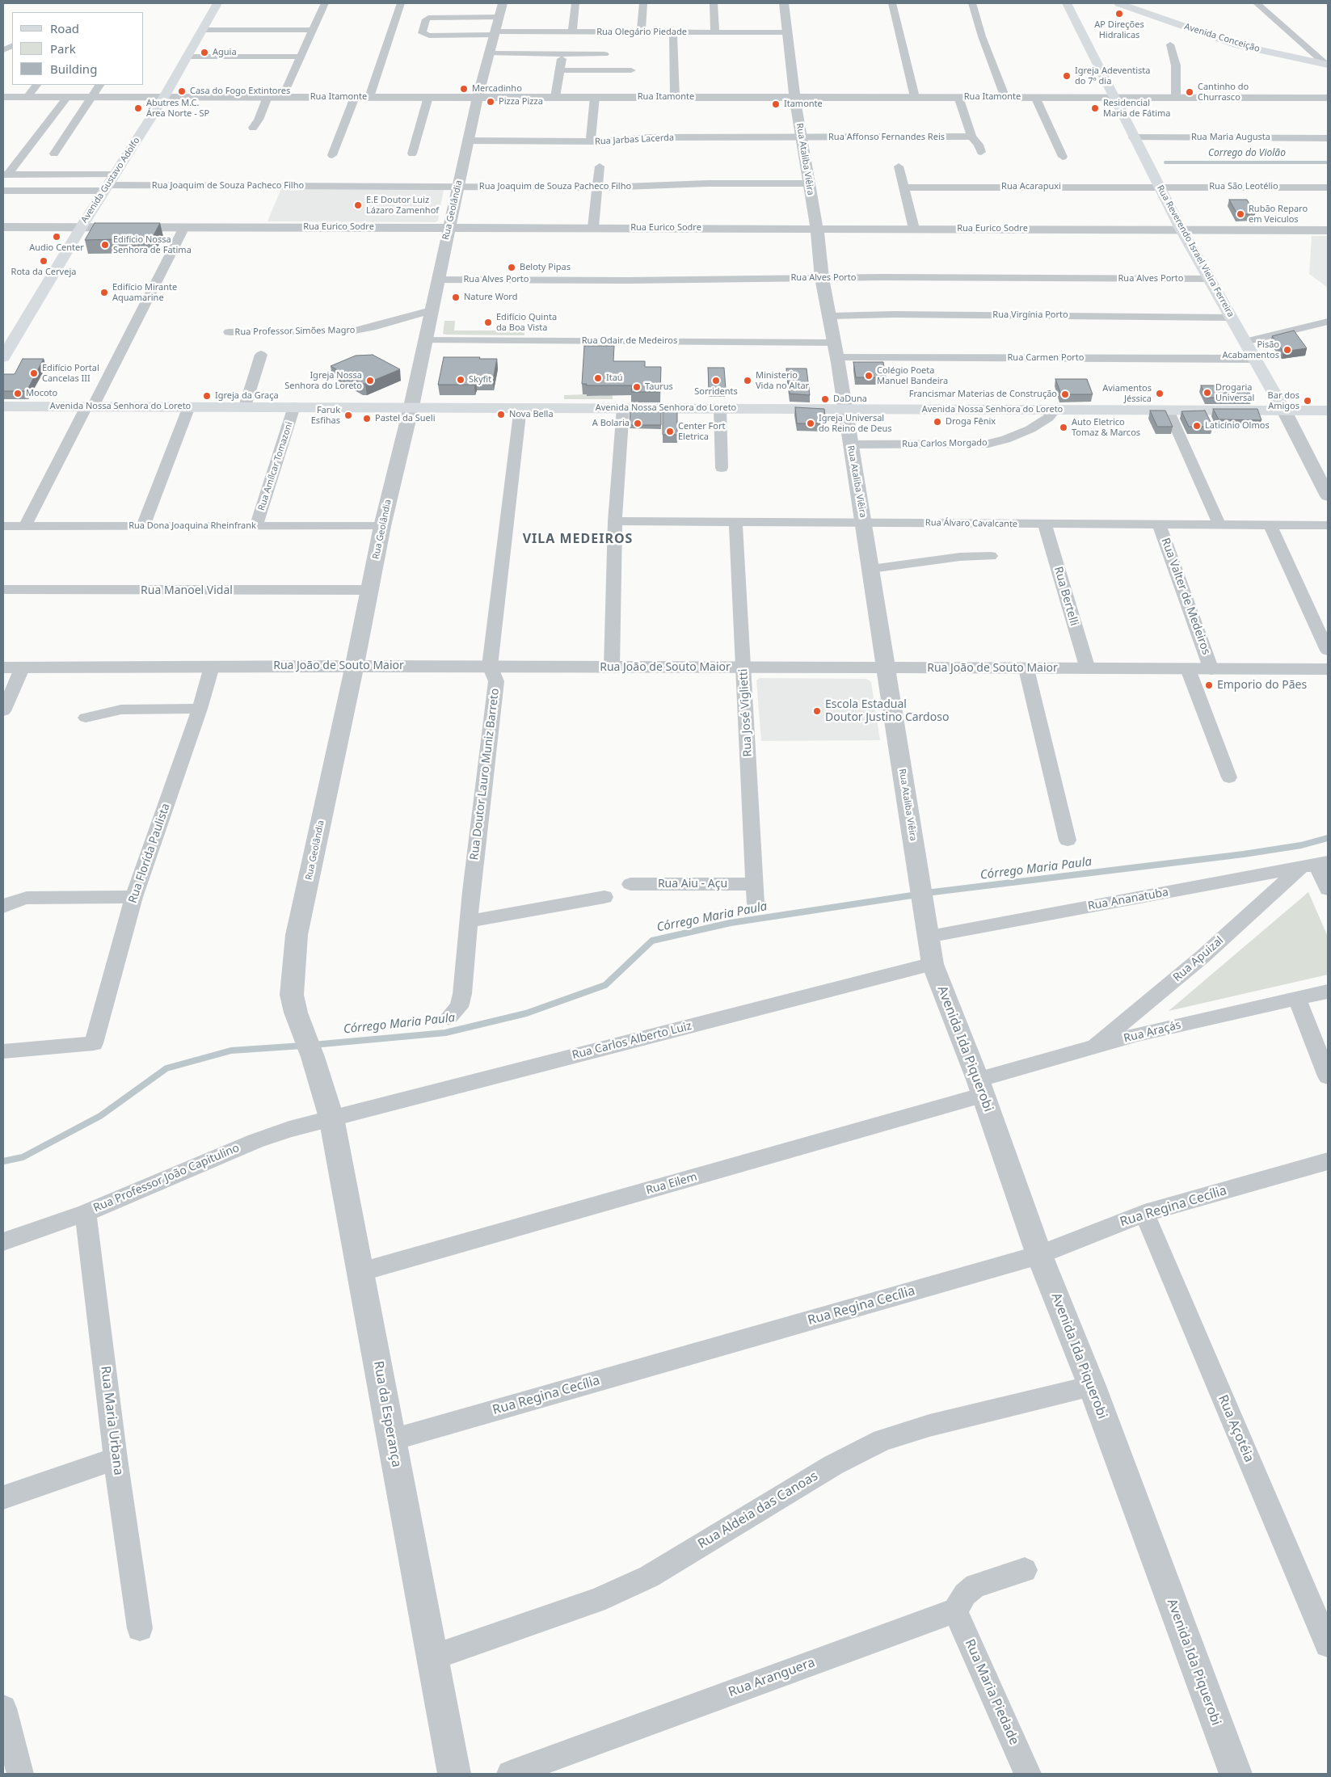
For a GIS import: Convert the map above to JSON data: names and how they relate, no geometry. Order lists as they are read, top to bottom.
{
  "streets": {
    "main road": [
      "Avenida Conceição",
      "Avenida Gustavo Adolfo",
      "Rua Reverendo Israel Vieira Ferreira",
      "Avenida Nossa Senhora do Loreto"
    ],
    "street": [
      "Rua Olegário Piedade",
      "Rua Itamonte",
      "Rua Affonso Fernandes Reis",
      "Rua Maria Augusta",
      "Rua Jarbas Lacerda",
      "Rua Ataliba Viêira",
      "Rua Joaquim de Souza Pacheco Filho",
      "Rua Acarapuxi",
      "Rua São Leotélio",
      "Rua Geolândia",
      "Rua Eurico Sodre",
      "Rua Alves Porto",
      "Rua Virgínia Porto",
      "Rua Professor Simões Magro",
      "Rua Odair de Medeiros",
      "Rua Carmen Porto",
      "Rua Carlos Morgado",
      "Rua Amílcar Tomazoni",
      "Rua Álvaro Cavalcante",
      "Rua Dona Joaquina Rheinfrank",
      "Rua Manoel Vidal",
      "Rua Bertelli",
      "Rua Valter de Medeiros",
      "Rua João de Souto Maior",
      "Rua José Viglietti",
      "Rua Doutor Lauro Muniz Barreto",
      "Rua Florída Paulista",
      "Rua Aiu - Açu",
      "Rua Ananatuba",
      "Rua Apuizal",
      "Rua Araçás",
      "Rua Carlos Alberto Luiz",
      "Avenida Ida Piquerobi",
      "Rua Professor João Capitulino",
      "Rua Eilem",
      "Rua Regina Cecília",
      "Rua da Esperança",
      "Rua Maria Urbana",
      "Rua Açotéia",
      "Rua Aldeia das Canoas",
      "Rua Aranguera",
      "Rua Maria Piedade"
    ]
  },
  "crossings": [
    ["Rua Olegário Piedade", "Rua Ataliba Viêira"],
    ["Rua Olegário Piedade", "Rua Geolândia"],
    ["Rua Itamonte", "Rua Ataliba Viêira"],
    ["Rua Itamonte", "Avenida Gustavo Adolfo"],
    ["Rua Itamonte", "Rua Geolândia"],
    ["Rua Itamonte", "Rua Reverendo Israel Vieira Ferreira"],
    ["Rua Affonso Fernandes Reis", "Rua Jarbas Lacerda"],
    ["Rua Affonso Fernandes Reis", "Rua Ataliba Viêira"],
    ["Rua Maria Augusta", "Rua Reverendo Israel Vieira Ferreira"],
    ["Rua Jarbas Lacerda", "Rua Ataliba Viêira"],
    ["Rua Jarbas Lacerda", "Rua Geolândia"],
    ["Rua Ataliba Viêira", "Rua Joaquim de Souza Pacheco Filho"],
    ["Rua Ataliba Viêira", "Rua Eurico Sodre"],
    ["Rua Ataliba Viêira", "Rua Alves Porto"],
    ["Rua Ataliba Viêira", "Rua Virgínia Porto"],
    ["Rua Ataliba Viêira", "Rua Odair de Medeiros"],
    ["Rua Ataliba Viêira", "Rua Carmen Porto"],
    ["Rua Ataliba Viêira", "Avenida Nossa Senhora do Loreto"],
    ["Rua Ataliba Viêira", "Rua Carlos Morgado"],
    ["Rua Ataliba Viêira", "Rua Álvaro Cavalcante"],
    ["Rua Ataliba Viêira", "Rua João de Souto Maior"],
    ["Rua Ataliba Viêira", "Rua Ananatuba"],
    ["Rua Ataliba Viêira", "Avenida Ida Piquerobi"],
    ["Avenida Gustavo Adolfo", "Rua Joaquim de Souza Pacheco Filho"],
    ["Avenida Gustavo Adolfo", "Rua Eurico Sodre"],
    ["Rua Joaquim de Souza Pacheco Filho", "Rua Geolândia"],
    ["Rua Acarapuxi", "Rua São Leotélio"],
    ["Rua Acarapuxi", "Rua Reverendo Israel Vieira Ferreira"],
    ["Rua São Leotélio", "Rua Reverendo Israel Vieira Ferreira"],
    ["Rua Geolândia", "Rua Eurico Sodre"],
    ["Rua Geolândia", "Rua Alves Porto"],
    ["Rua Geolândia", "Rua Professor Simões Magro"],
    ["Rua Geolândia", "Rua Odair de Medeiros"],
    ["Rua Geolândia", "Avenida Nossa Senhora do Loreto"],
    ["Rua Geolândia", "Rua Dona Joaquina Rheinfrank"],
    ["Rua Geolândia", "Rua Manoel Vidal"],
    ["Rua Geolândia", "Rua João de Souto Maior"],
    ["Rua Geolândia", "Rua da Esperança"],
    ["Rua Eurico Sodre", "Rua Reverendo Israel Vieira Ferreira"],
    ["Rua Reverendo Israel Vieira Ferreira", "Rua Alves Porto"],
    ["Rua Reverendo Israel Vieira Ferreira", "Rua Virgínia Porto"],
    ["Rua Reverendo Israel Vieira Ferreira", "Rua Carmen Porto"],
    ["Rua Reverendo Israel Vieira Ferreira", "Avenida Nossa Senhora do Loreto"],
    ["Avenida Nossa Senhora do Loreto", "Rua Carlos Morgado"],
    ["Avenida Nossa Senhora do Loreto", "Rua Amílcar Tomazoni"],
    ["Avenida Nossa Senhora do Loreto", "Rua Doutor Lauro Muniz Barreto"],
    ["Rua Amílcar Tomazoni", "Rua Dona Joaquina Rheinfrank"],
    ["Rua Álvaro Cavalcante", "Rua Bertelli"],
    ["Rua Álvaro Cavalcante", "Rua Valter de Medeiros"],
    ["Rua Álvaro Cavalcante", "Rua José Viglietti"],
    ["Rua Bertelli", "Rua João de Souto Maior"],
    ["Rua Valter de Medeiros", "Rua João de Souto Maior"],
    ["Rua João de Souto Maior", "Rua José Viglietti"],
    ["Rua João de Souto Maior", "Rua Doutor Lauro Muniz Barreto"],
    ["Rua João de Souto Maior", "Rua Florída Paulista"],
    ["Rua José Viglietti", "Rua Aiu - Açu"],
    ["Rua Ananatuba", "Rua Apuizal"],
    ["Rua Ananatuba", "Avenida Ida Piquerobi"],
    ["Rua Apuizal", "Rua Araçás"],
    ["Rua Araçás", "Avenida Ida Piquerobi"],
    ["Rua Araçás", "Rua Eilem"],
    ["Rua Carlos Alberto Luiz", "Avenida Ida Piquerobi"],
    ["Rua Carlos Alberto Luiz", "Rua Professor João Capitulino"],
    ["Rua Carlos Alberto Luiz", "Rua da Esperança"],
    ["Avenida Ida Piquerobi", "Rua Eilem"],
    ["Avenida Ida Piquerobi", "Rua Regina Cecília"],
    ["Avenida Ida Piquerobi", "Rua Aldeia das Canoas"],
    ["Rua Professor João Capitulino", "Rua da Esperança"],
    ["Rua Professor João Capitulino", "Rua Maria Urbana"],
    ["Rua Eilem", "Rua da Esperança"],
    ["Rua Regina Cecília", "Rua da Esperança"],
    ["Rua Regina Cecília", "Rua Açotéia"],
    ["Rua da Esperança", "Rua Aldeia das Canoas"],
    ["Rua Aranguera", "Rua Maria Piedade"]
  ],
  "districts": ["VILA MEDEIROS"],
  "water": ["Corrego do Violão", "Córrego Maria Paula"],
  "places": [
    "AP Direções Hidralicas",
    "Aguia",
    "Igreja Adeventista do 7º dia",
    "Mercadinho",
    "Casa do Fogo Extintores",
    "Cantinho do Churrasco",
    "Pizza Pizza",
    "Itamonte",
    "Abutres M.C. Área Norte - SP",
    "Residencial Maria de Fátima",
    "E.E Doutor Luiz Lázaro Zamenhof",
    "Rubão Reparo em Veiculos",
    "Audio Center",
    "Edifício Nossa Senhora de Fatima",
    "Rota da Cerveja",
    "Beloty Pipas",
    "Edifício Mirante Aquamarine",
    "Nature Word",
    "Edifício Quinta da Boa Vista",
    "Pisão Acabamentos",
    "Edifício Portal Cancelas III",
    "Colégio Poeta Manuel Bandeira",
    "Itaú",
    "Skyfit",
    "Igreja Nossa Senhora do Loreto",
    "Sorridents",
    "Ministerio Vida no Altar",
    "Taurus",
    "Drogaria Universal",
    "Mocoto",
    "Aviamentos Jéssica",
    "Francismar Materias de Construção",
    "Igreja da Graça",
    "DaDuna",
    "Bar dos Amigos",
    "Nova Bella",
    "Faruk Esfihas",
    "Pastel da Sueli",
    "Droga Fênix",
    "A Bolaria",
    "Igreja Universal do Reino de Deus",
    "Laticínio Olmos",
    "Auto Eletrico Tomaz & Marcos",
    "Center Fort Eletrica",
    "Emporio do Pães",
    "Escola Estadual Doutor Justino Cardoso"
  ],
  "legend": ["Road", "Park", "Building"]
}
